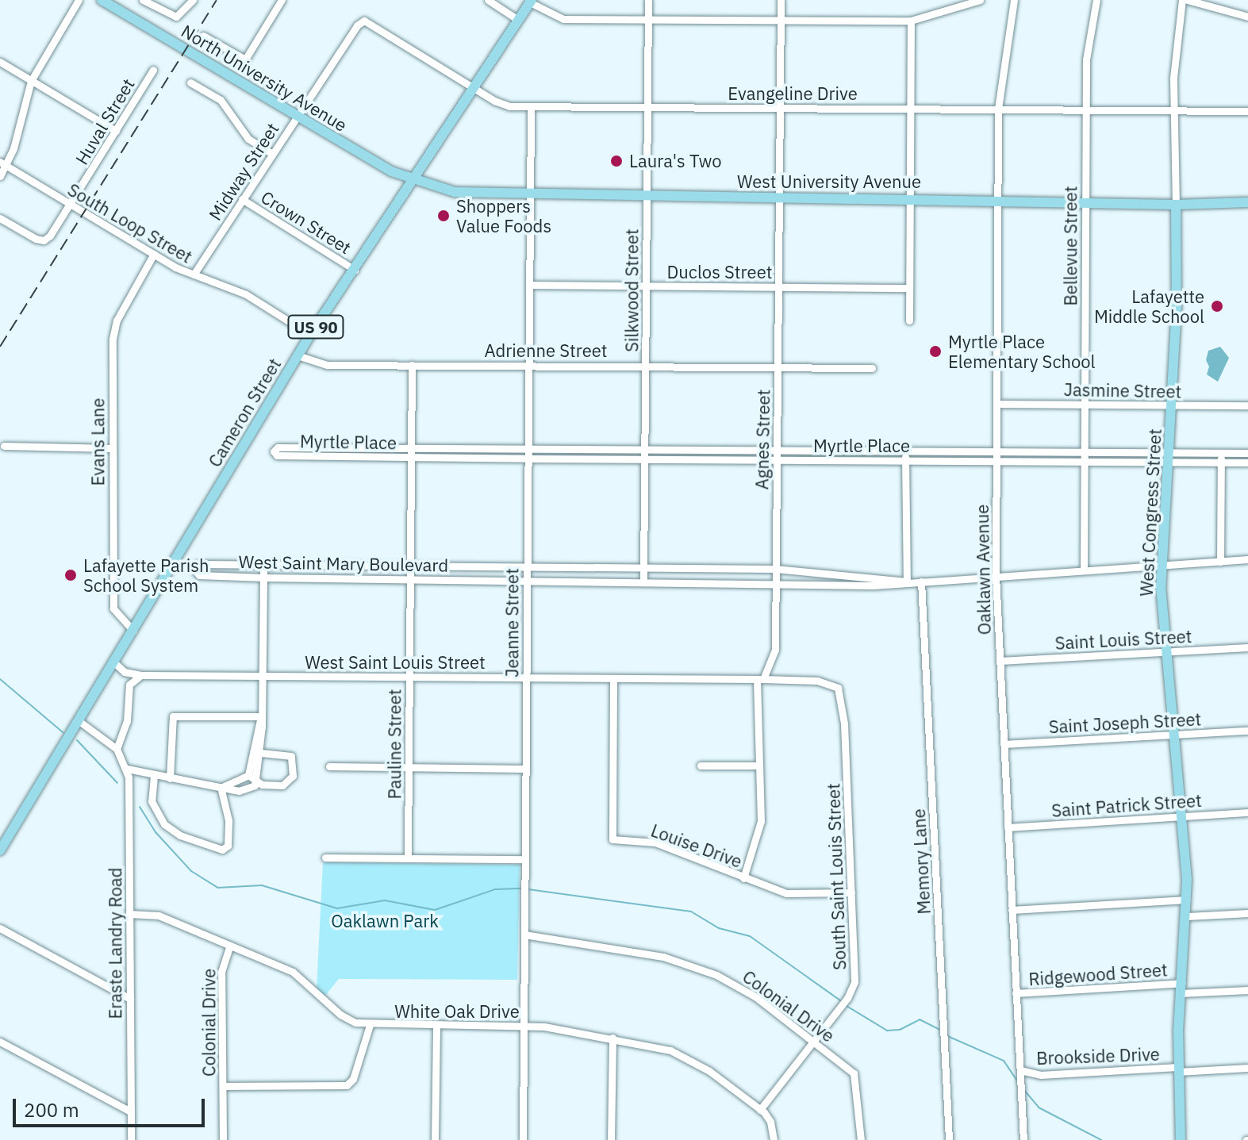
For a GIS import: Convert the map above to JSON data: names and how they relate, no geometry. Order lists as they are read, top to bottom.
{
  "streets": {
    "main road": [
      "North University Avenue",
      "West University Avenue",
      "US 90",
      "Cameron Street",
      "West Congress Street"
    ],
    "street": [
      "Evangeline Drive",
      "Huval Street",
      "Midway Street",
      "Crown Street",
      "South Loop Street",
      "Bellevue Street",
      "Duclos Street",
      "Silkwood Street",
      "Adrienne Street",
      "Jasmine Street",
      "Agnes Street",
      "Evans Lane",
      "Myrtle Place",
      "West Saint Mary Boulevard",
      "Oaklawn Avenue",
      "Jeanne Street",
      "Saint Louis Street",
      "West Saint Louis Street",
      "Saint Joseph Street",
      "Pauline Street",
      "Saint Patrick Street",
      "Louise Drive",
      "Memory Lane",
      "South Saint Louis Street",
      "Eraste Landry Road",
      "Ridgewood Street",
      "Colonial Drive",
      "White Oak Drive",
      "Brookside Drive"
    ]
  },
  "crossings": [
    ["North University Avenue", "Midway Street"],
    ["North University Avenue", "West University Avenue"],
    ["North University Avenue", "Cameron Street"],
    ["Evangeline Drive", "Midway Street"],
    ["Evangeline Drive", "Bellevue Street"],
    ["Evangeline Drive", "Silkwood Street"],
    ["Evangeline Drive", "Cameron Street"],
    ["Evangeline Drive", "Agnes Street"],
    ["Evangeline Drive", "West Congress Street"],
    ["Evangeline Drive", "Oaklawn Avenue"],
    ["Evangeline Drive", "Jeanne Street"],
    ["Huval Street", "South Loop Street"],
    ["Midway Street", "Crown Street"],
    ["Midway Street", "South Loop Street"],
    ["West University Avenue", "Bellevue Street"],
    ["West University Avenue", "Silkwood Street"],
    ["West University Avenue", "Cameron Street"],
    ["West University Avenue", "Agnes Street"],
    ["West University Avenue", "West Congress Street"],
    ["West University Avenue", "Oaklawn Avenue"],
    ["West University Avenue", "Jeanne Street"],
    ["Crown Street", "Cameron Street"],
    ["South Loop Street", "Cameron Street"],
    ["South Loop Street", "Evans Lane"],
    ["Bellevue Street", "Jasmine Street"],
    ["Bellevue Street", "Myrtle Place"],
    ["Bellevue Street", "West Saint Mary Boulevard"],
    ["Duclos Street", "Silkwood Street"],
    ["Duclos Street", "Agnes Street"],
    ["Duclos Street", "Jeanne Street"],
    ["Silkwood Street", "Adrienne Street"],
    ["Silkwood Street", "Myrtle Place"],
    ["Silkwood Street", "West Saint Mary Boulevard"],
    ["Adrienne Street", "Cameron Street"],
    ["Adrienne Street", "Agnes Street"],
    ["Adrienne Street", "Jeanne Street"],
    ["Adrienne Street", "Pauline Street"],
    ["Jasmine Street", "West Congress Street"],
    ["Jasmine Street", "Oaklawn Avenue"],
    ["Cameron Street", "Evans Lane"],
    ["Cameron Street", "Eraste Landry Road"],
    ["Agnes Street", "Myrtle Place"],
    ["Agnes Street", "West Saint Mary Boulevard"],
    ["Agnes Street", "West Saint Louis Street"],
    ["Agnes Street", "Louise Drive"],
    ["Myrtle Place", "West Congress Street"],
    ["Myrtle Place", "Oaklawn Avenue"],
    ["Myrtle Place", "Jeanne Street"],
    ["Myrtle Place", "Pauline Street"],
    ["West Congress Street", "West Saint Mary Boulevard"],
    ["West Congress Street", "Saint Louis Street"],
    ["West Congress Street", "Saint Joseph Street"],
    ["West Congress Street", "Saint Patrick Street"],
    ["West Congress Street", "Ridgewood Street"],
    ["West Congress Street", "Brookside Drive"],
    ["West Saint Mary Boulevard", "Oaklawn Avenue"],
    ["West Saint Mary Boulevard", "Jeanne Street"],
    ["West Saint Mary Boulevard", "Pauline Street"],
    ["West Saint Mary Boulevard", "Memory Lane"],
    ["Oaklawn Avenue", "Saint Louis Street"],
    ["Oaklawn Avenue", "Saint Joseph Street"],
    ["Oaklawn Avenue", "Saint Patrick Street"],
    ["Oaklawn Avenue", "Ridgewood Street"],
    ["Oaklawn Avenue", "Brookside Drive"],
    ["Jeanne Street", "West Saint Louis Street"],
    ["Jeanne Street", "Colonial Drive"],
    ["Jeanne Street", "White Oak Drive"],
    ["West Saint Louis Street", "Pauline Street"],
    ["West Saint Louis Street", "Louise Drive"],
    ["West Saint Louis Street", "South Saint Louis Street"],
    ["Louise Drive", "South Saint Louis Street"],
    ["South Saint Louis Street", "Colonial Drive"],
    ["South Saint Louis Street", "White Oak Drive"],
    ["Eraste Landry Road", "White Oak Drive"],
    ["Colonial Drive", "White Oak Drive"]
  ],
  "parks": ["Oaklawn Park"],
  "places": [
    "Laura's Two",
    "Shoppers Value Foods",
    "Lafayette Middle School",
    "Myrtle Place Elementary School",
    "Lafayette Parish School System"
  ],
  "scale_bar": "200 m"
}
